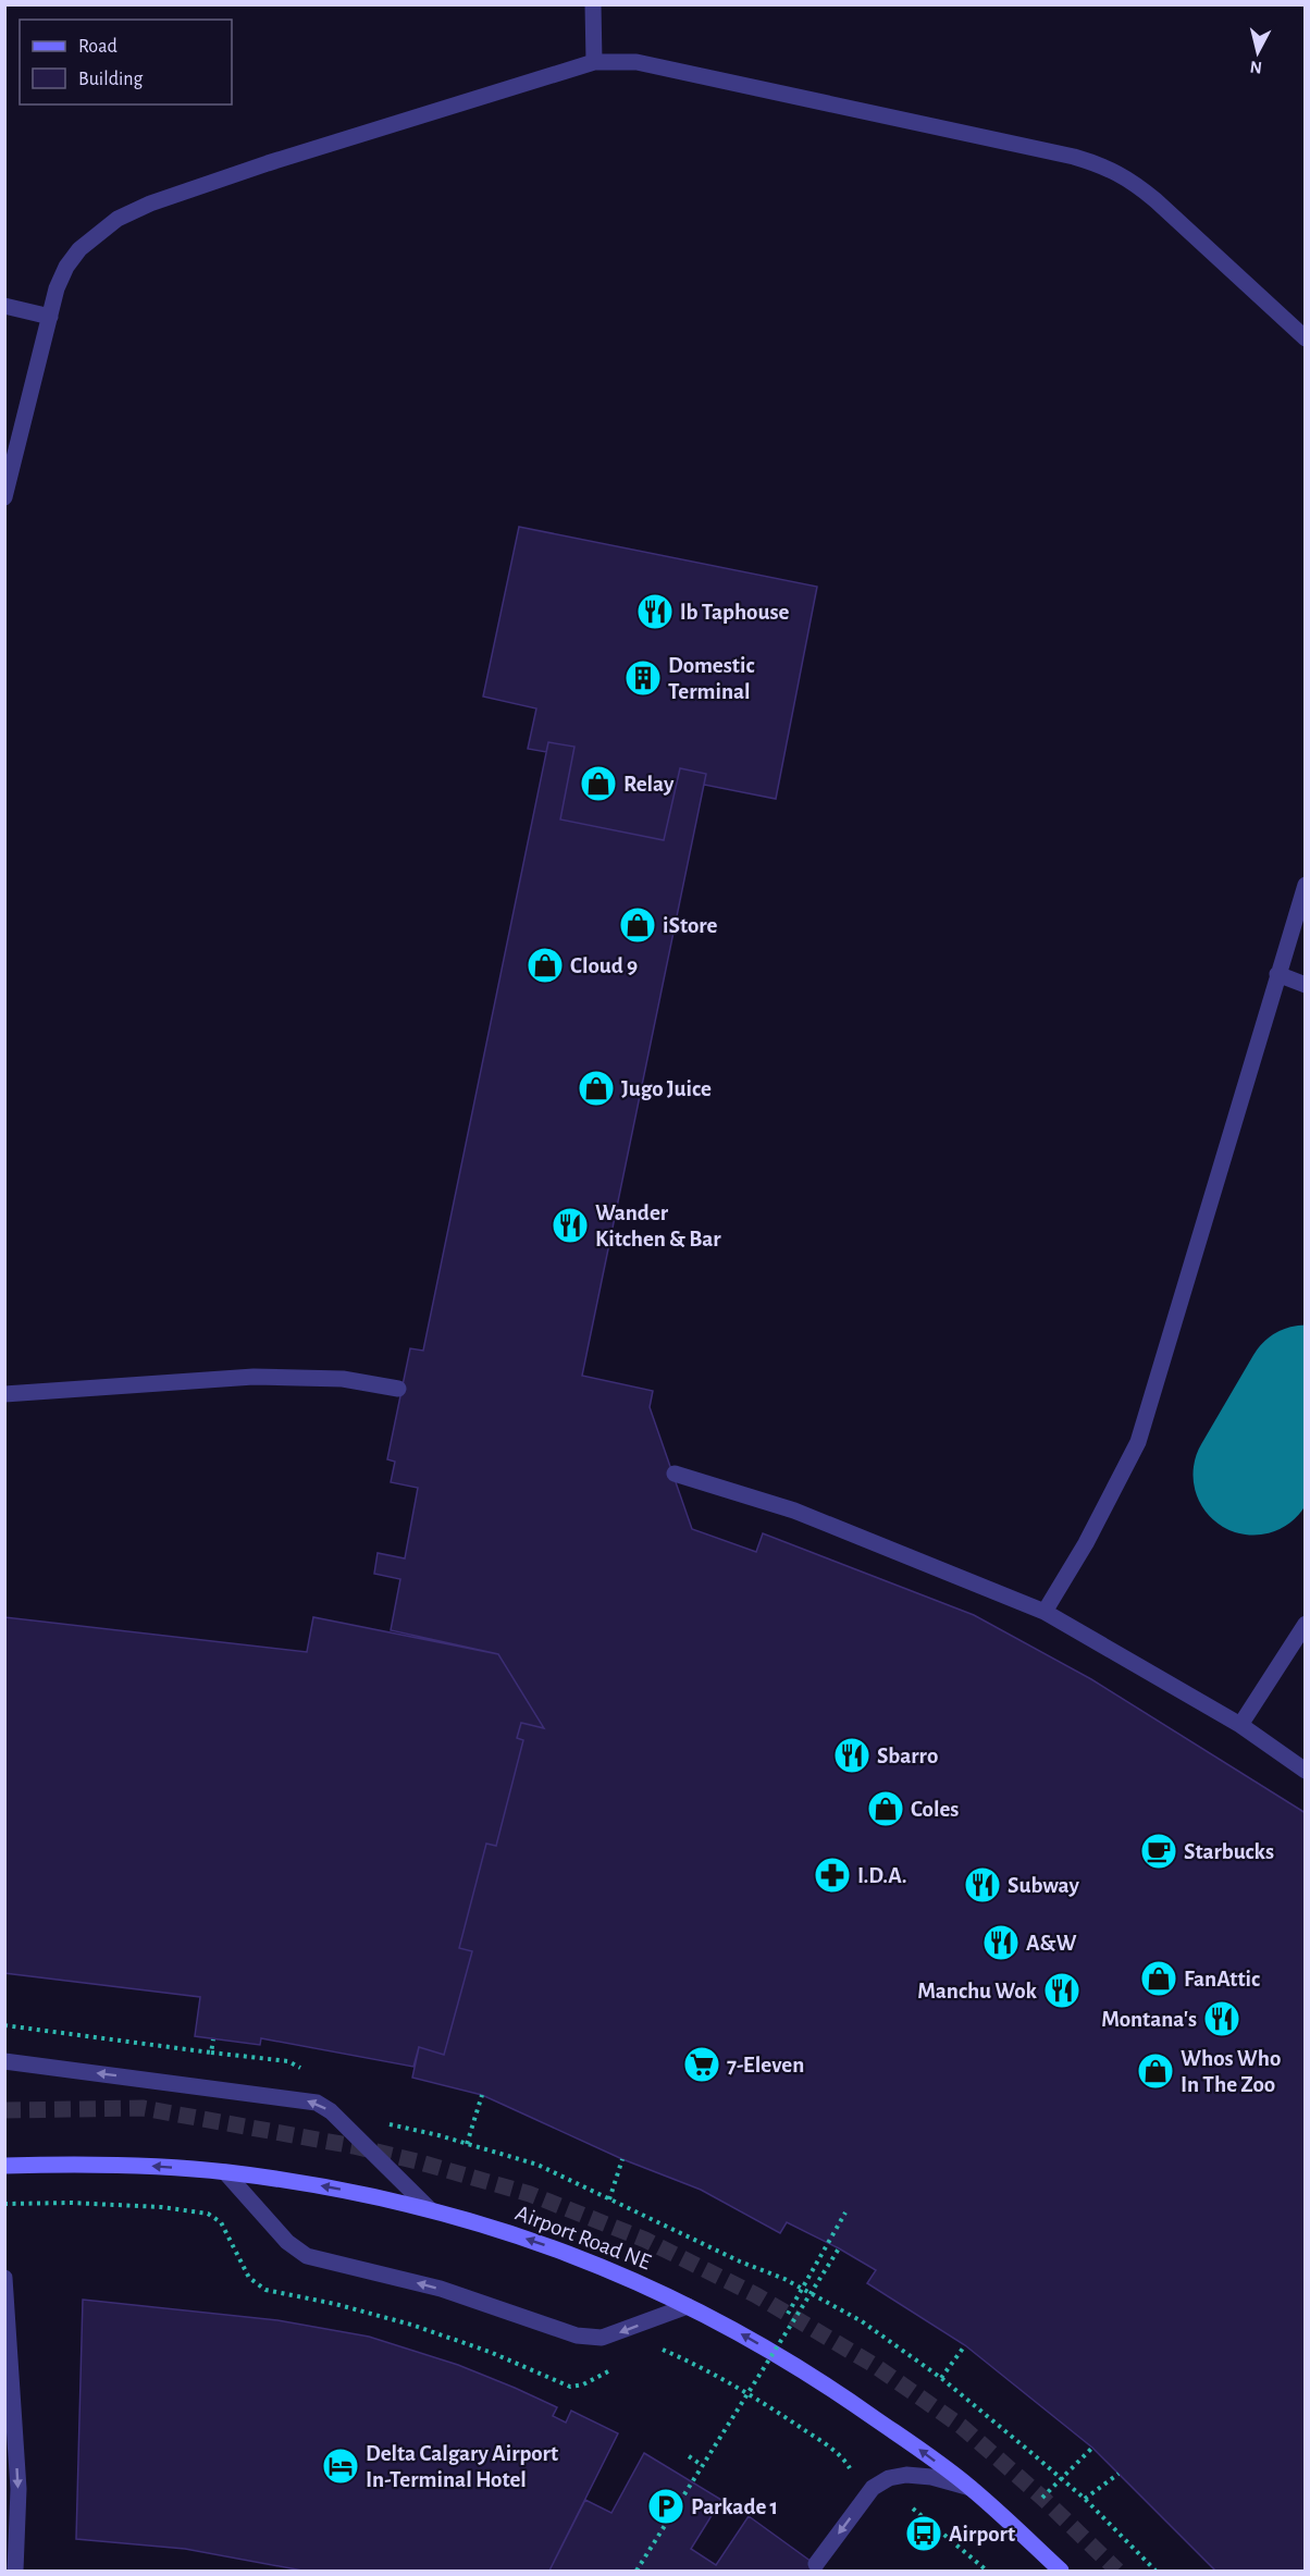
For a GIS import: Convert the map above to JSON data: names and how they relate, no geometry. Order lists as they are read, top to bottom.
{
  "streets": {
    "main road": ["Airport Road NE"]
  },
  "one_way": ["Airport Road NE"],
  "places": {
    "restaurant": [
      "lb Taphouse",
      "Wander Kitchen & Bar",
      "Sbarro",
      "Subway",
      "A&W",
      "Manchu Wok",
      "Montana's"
    ],
    "building": ["Domestic Terminal"],
    "shop": [
      "Relay",
      "iStore",
      "Cloud 9",
      "Jugo Juice",
      "Coles",
      "FanAttic",
      "Whos Who In The Zoo"
    ],
    "cafe": ["Starbucks"],
    "pharmacy": ["I.D.A."],
    "supermarket": ["7-Eleven"],
    "hotel": ["Delta Calgary Airport In-Terminal Hotel"],
    "parking": ["Parkade 1"],
    "bus stop": ["Airport"]
  },
  "legend": ["Road", "Building"],
  "north": "bottom"
}
